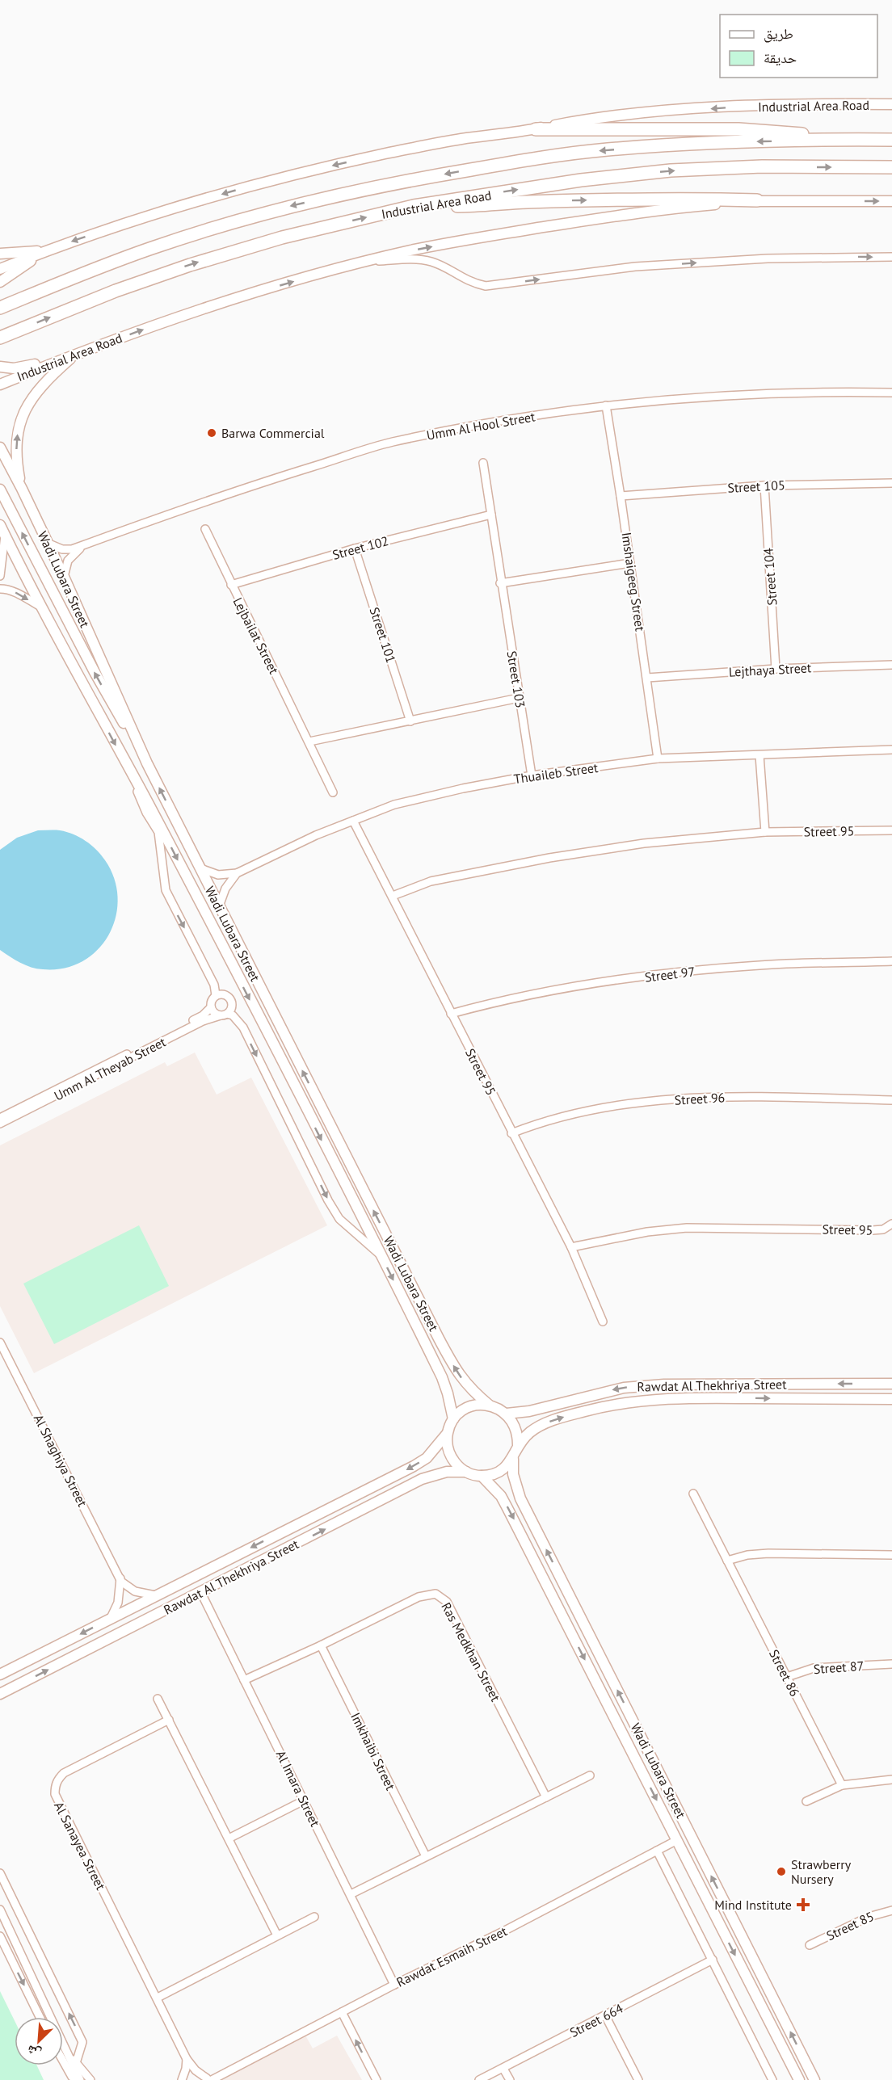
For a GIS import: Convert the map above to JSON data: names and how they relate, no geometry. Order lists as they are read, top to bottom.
{
  "streets": {
    "highway": ["Industrial Area Road"],
    "street": [
      "Umm Al Hool Street",
      "Street 105",
      "Street 102",
      "Street 104",
      "Wadi Lubara Street",
      "Imshaigeeg Street",
      "Street 101",
      "Lejbailat Street",
      "Lejthaya Street",
      "Street 103",
      "Thuaileb Street",
      "Street 95",
      "Street 97",
      "Umm Al Theyab Street",
      "Street 96",
      "Rawdat Al Thekhriya Street",
      "Al Shaghiya Street",
      "Ras Medkhan Street",
      "Street 87",
      "Street 86",
      "Imkhaibi Street",
      "Al Imara Street",
      "Al Sanayea Street",
      "Street 85",
      "Rawdat Esmaih Street",
      "Street 664"
    ]
  },
  "crossings": [
    ["Umm Al Hool Street", "Wadi Lubara Street"],
    ["Umm Al Hool Street", "Imshaigeeg Street"],
    ["Street 105", "Street 104"],
    ["Street 105", "Imshaigeeg Street"],
    ["Street 102", "Street 101"],
    ["Street 102", "Lejbailat Street"],
    ["Street 102", "Street 103"],
    ["Street 104", "Lejthaya Street"],
    ["Wadi Lubara Street", "Thuaileb Street"],
    ["Wadi Lubara Street", "Rawdat Al Thekhriya Street"],
    ["Wadi Lubara Street", "Rawdat Esmaih Street"],
    ["Imshaigeeg Street", "Lejthaya Street"],
    ["Imshaigeeg Street", "Thuaileb Street"],
    ["Street 103", "Thuaileb Street"],
    ["Thuaileb Street", "Street 95"],
    ["Street 95", "Street 97"],
    ["Street 95", "Street 96"],
    ["Rawdat Al Thekhriya Street", "Al Shaghiya Street"],
    ["Rawdat Al Thekhriya Street", "Al Imara Street"],
    ["Ras Medkhan Street", "Imkhaibi Street"],
    ["Ras Medkhan Street", "Al Imara Street"],
    ["Street 87", "Street 86"],
    ["Al Imara Street", "Rawdat Esmaih Street"],
    ["Al Sanayea Street", "Rawdat Esmaih Street"]
  ],
  "places": {
    "other": ["Barwa Commercial", "Strawberry Nursery"],
    "health": ["Mind Institute"]
  },
  "legend": ["طريق", "حديقة"],
  "north": "bottom left"
}
